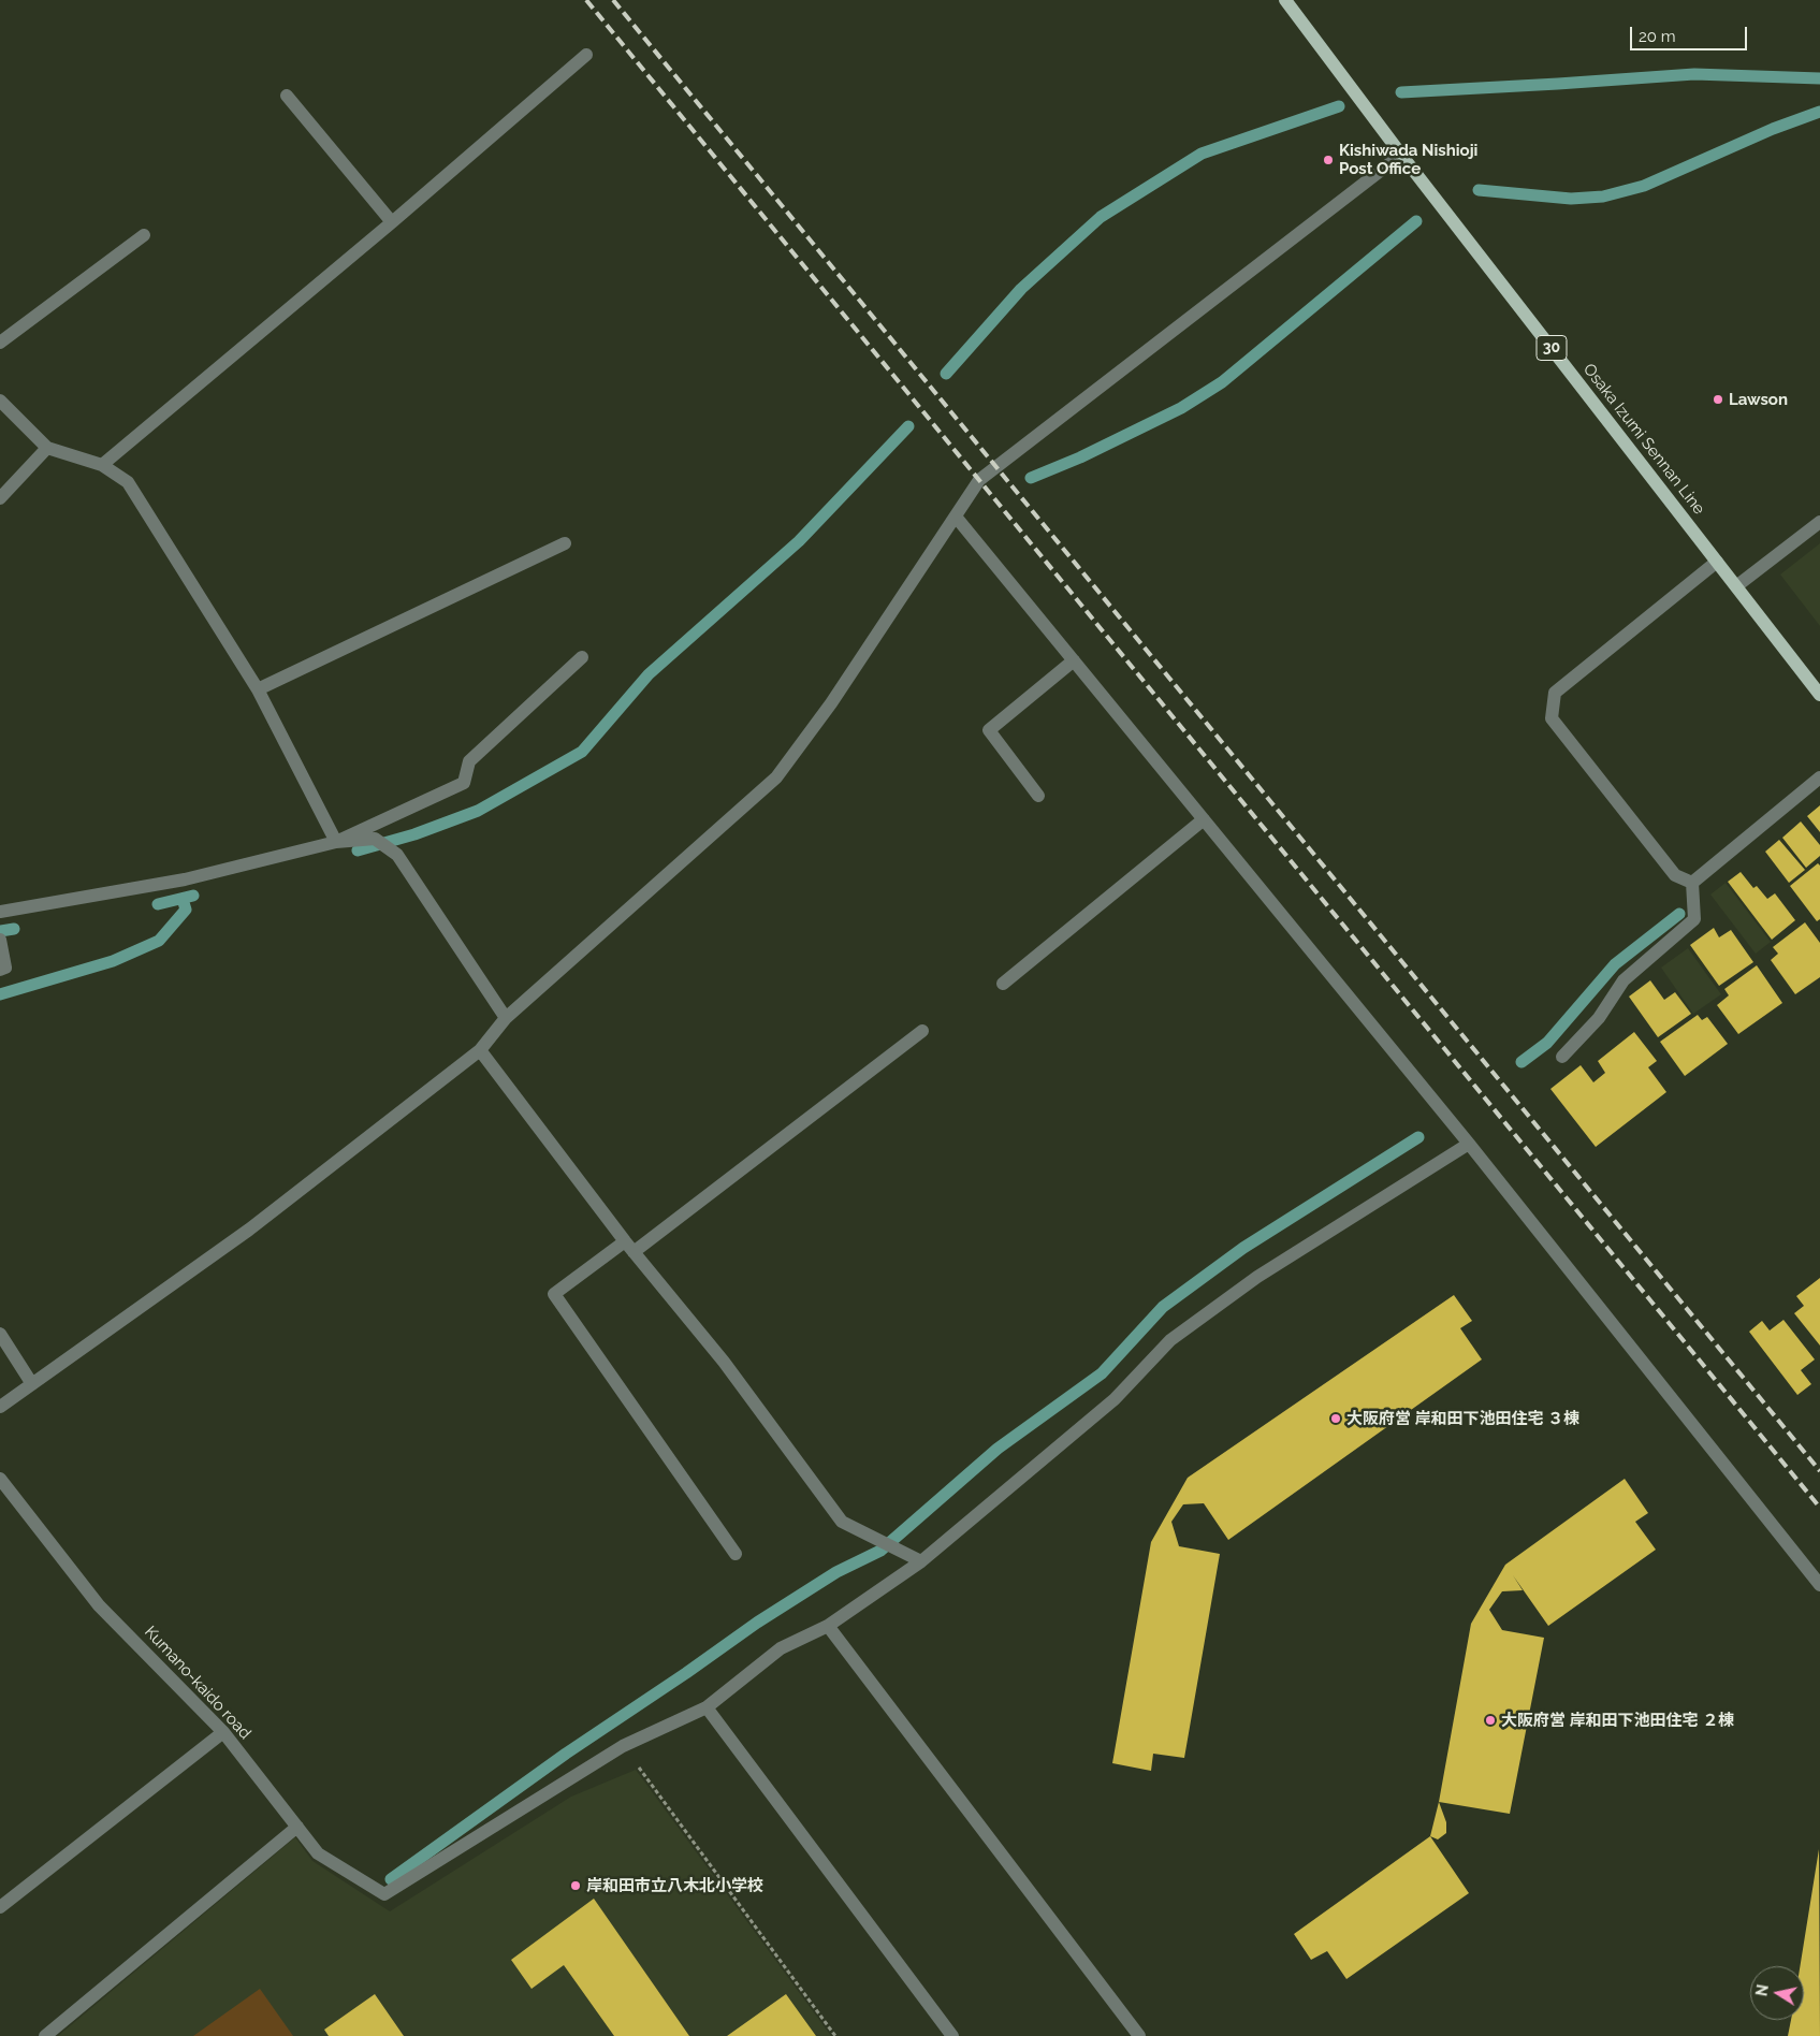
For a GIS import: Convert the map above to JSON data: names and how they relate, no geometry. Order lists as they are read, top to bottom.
{
  "streets": {
    "main road": ["30", "Osaka Izumi Sennan Line"],
    "street": ["Kumano-kaido road"]
  },
  "places": [
    "Kishiwada Nishioji Post Office",
    "Lawson",
    "大阪府営 岸和田下池田住宅 ３棟",
    "大阪府営 岸和田下池田住宅 ２棟",
    "岸和田市立八木北小学校"
  ],
  "scale_bar": "20 m",
  "north": "left"
}
